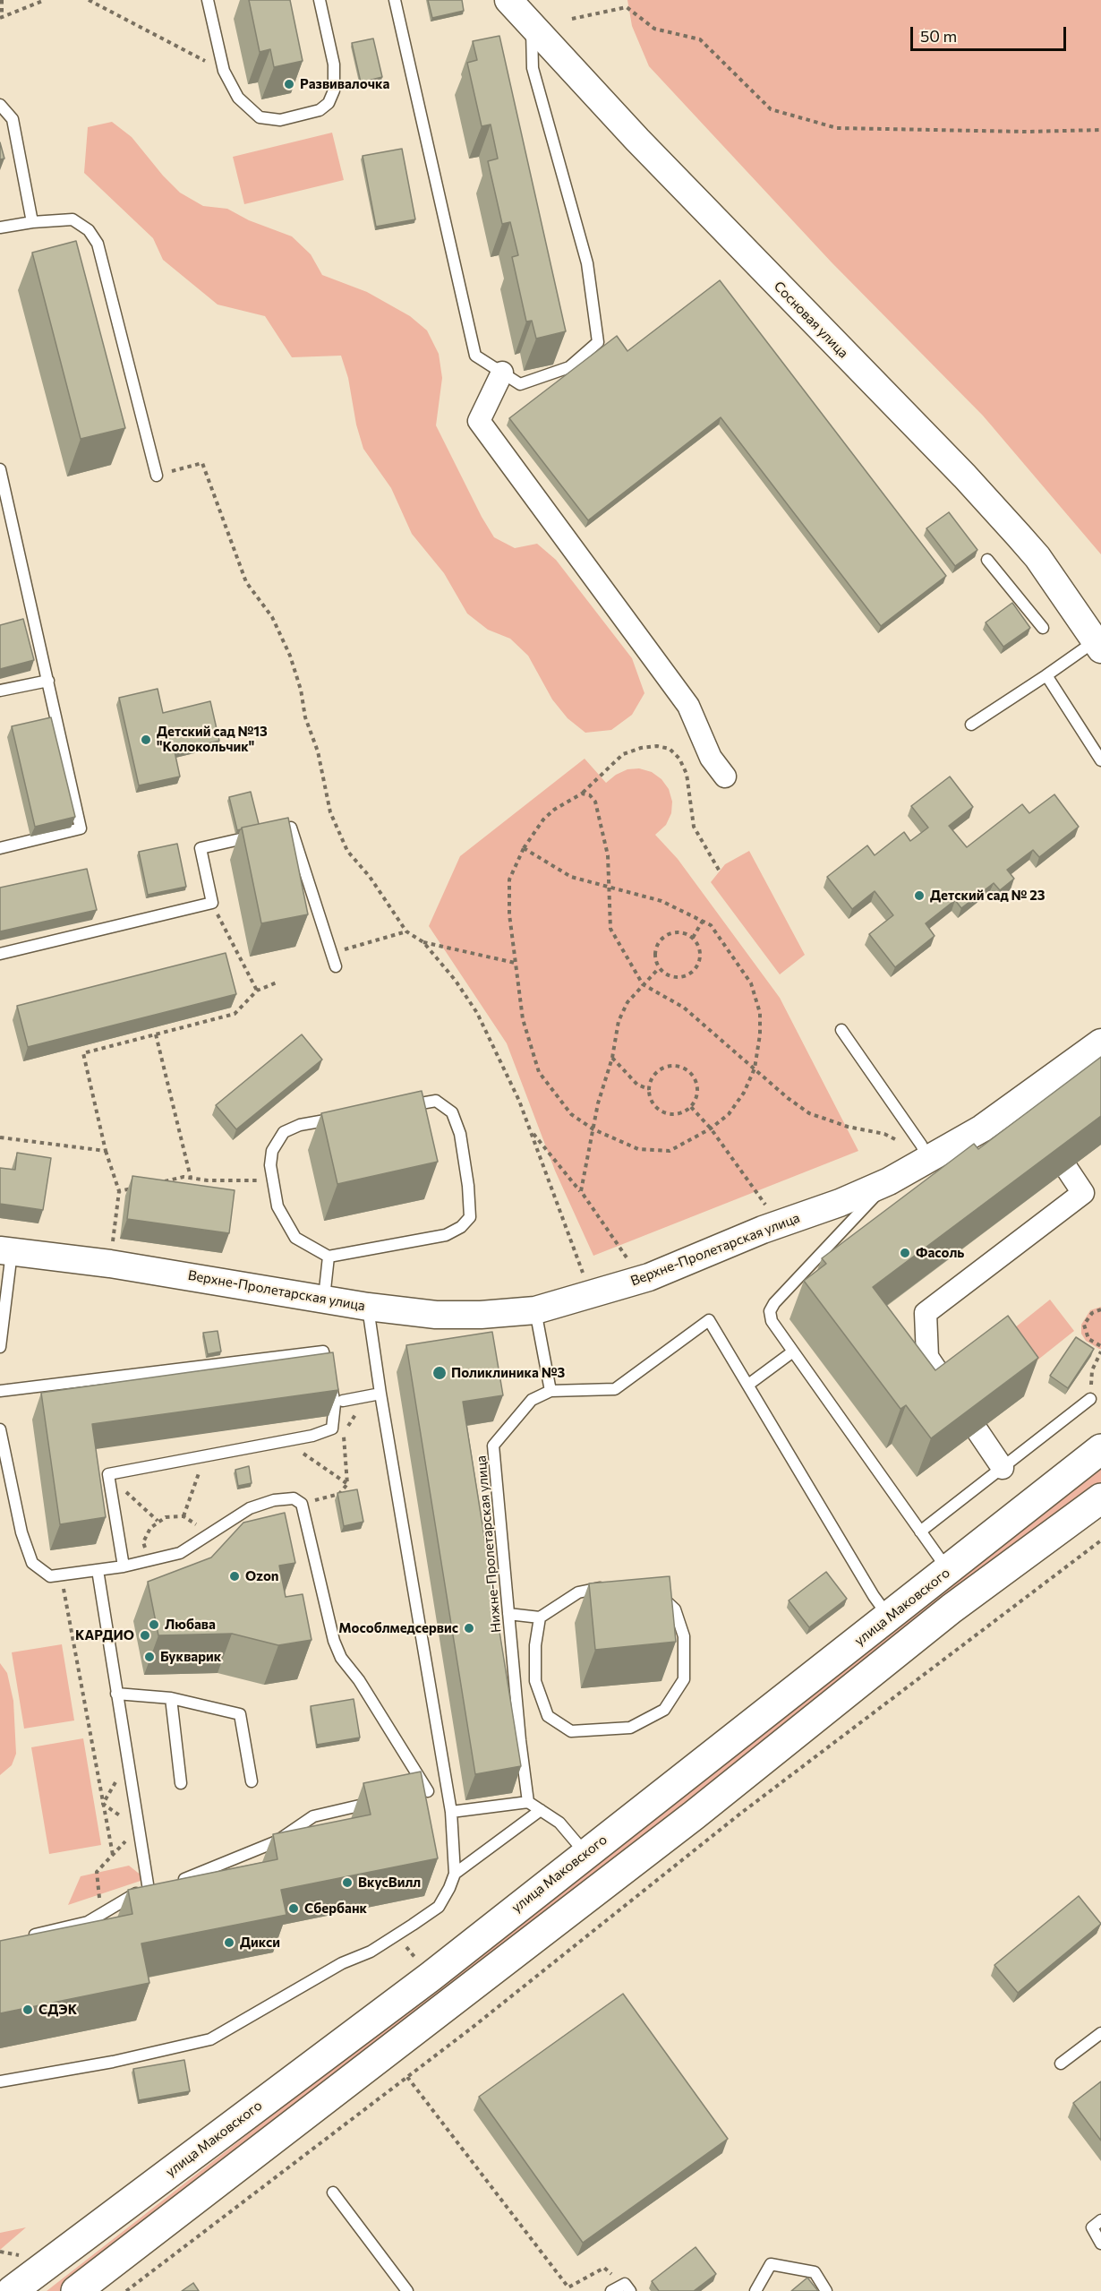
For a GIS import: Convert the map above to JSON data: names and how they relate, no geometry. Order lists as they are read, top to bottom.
{
  "streets": {
    "main road": ["улица Маковского"],
    "street": ["Сосновая улица", "Верхне-Пролетарская улица"],
    "lane": ["Нижне-Пролетарская улица"]
  },
  "places": [
    "Развивалочка",
    "Детский сад №13 \"Колокольчик\"",
    "Детский сад № 23",
    "Фасоль",
    "Поликлиника №3",
    "Ozon",
    "Любава",
    "Мособлмедсервис",
    "КАРДИО",
    "Букварик",
    "ВкусВилл",
    "Сбербанк",
    "Дикси",
    "СДЭК"
  ],
  "scale_bar": "50 m"
}
